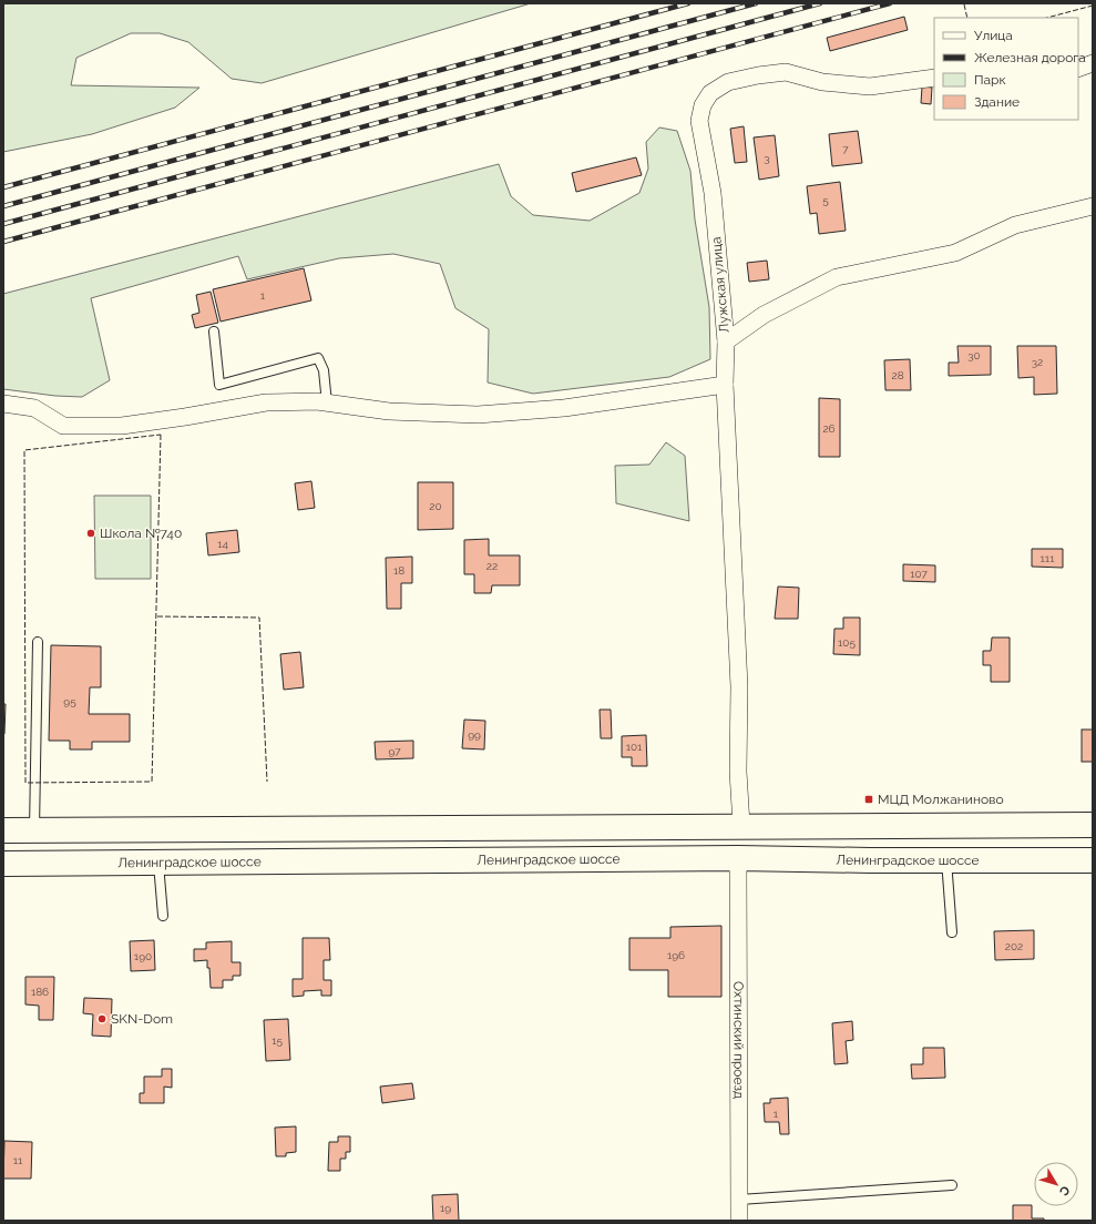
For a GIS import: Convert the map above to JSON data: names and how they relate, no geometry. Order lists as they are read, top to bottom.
{
  "streets": {
    "highway": ["Ленинградское шоссе"],
    "street": ["Лужская улица", "Охтинский проезд"]
  },
  "crossings": [
    ["Ленинградское шоссе", "Охтинский проезд"]
  ],
  "places": {
    "other": ["Школа №740", "SKN-Dom"],
    "transit": ["МЦД Молжаниново"]
  },
  "house_numbers": [
    "7",
    "3",
    "5",
    "1",
    "30",
    "32",
    "28",
    "26",
    "20",
    "14",
    "111",
    "22",
    "18",
    "107",
    "105",
    "95",
    "99",
    "101",
    "97",
    "202",
    "196",
    "190",
    "186",
    "15",
    "1",
    "11",
    "19"
  ],
  "legend": [
    "Улица",
    "Железная дорога",
    "Парк",
    "Здание"
  ],
  "north": "bottom right"
}
